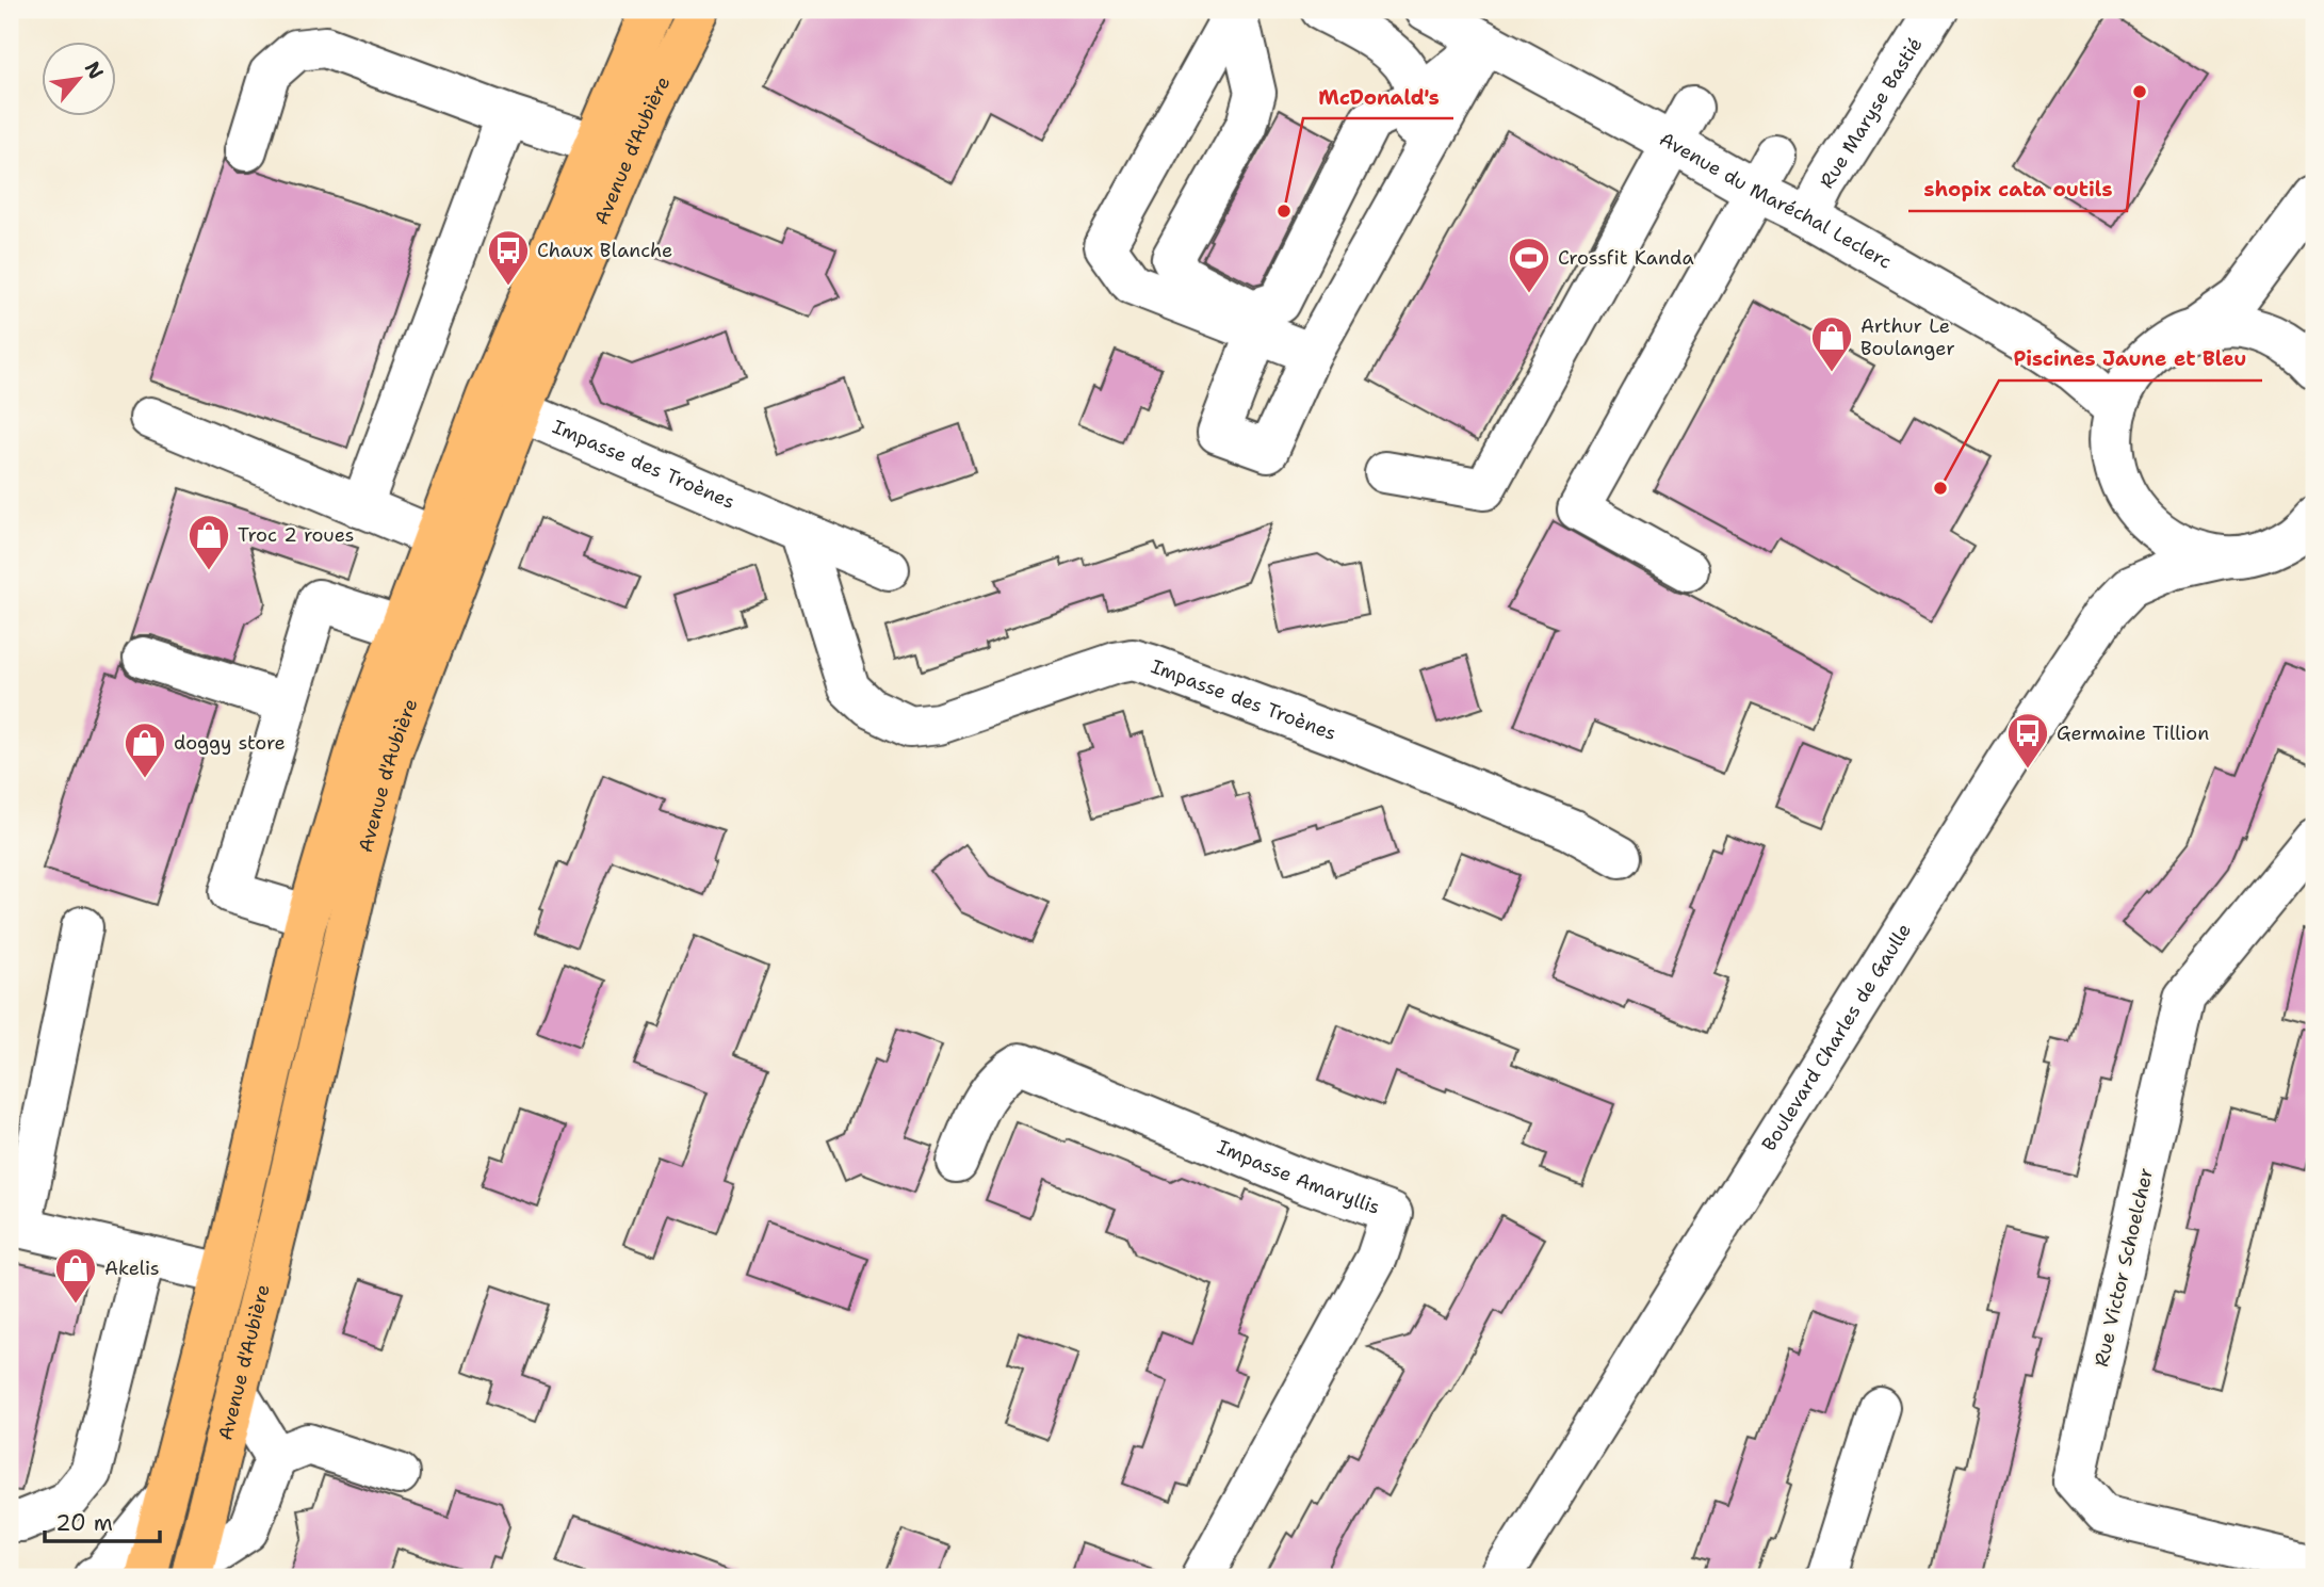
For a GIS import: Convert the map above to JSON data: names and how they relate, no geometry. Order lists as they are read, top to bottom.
{
  "streets": {
    "main road": ["Avenue d'Aubière"],
    "street": [
      "Rue Maryse Bastié",
      "Avenue du Maréchal Leclerc",
      "Impasse des Troènes",
      "Boulevard Charles de Gaulle",
      "Impasse Amaryllis",
      "Rue Victor Schoelcher"
    ]
  },
  "crossings": [
    ["Rue Maryse Bastié", "Avenue du Maréchal Leclerc"],
    ["Avenue d'Aubière", "Impasse des Troènes"]
  ],
  "places": {
    "other": ["shopix cata outils", "McDonald's", "Piscines Jaune et Bleu"],
    "bus stop": ["Chaux Blanche", "Germaine Tillion"],
    "sports": ["Crossfit Kanda"],
    "shop": [
      "Arthur Le Boulanger",
      "Troc 2 roues",
      "doggy store",
      "Akelis"
    ]
  },
  "scale_bar": "20 m",
  "north": "top right"
}
